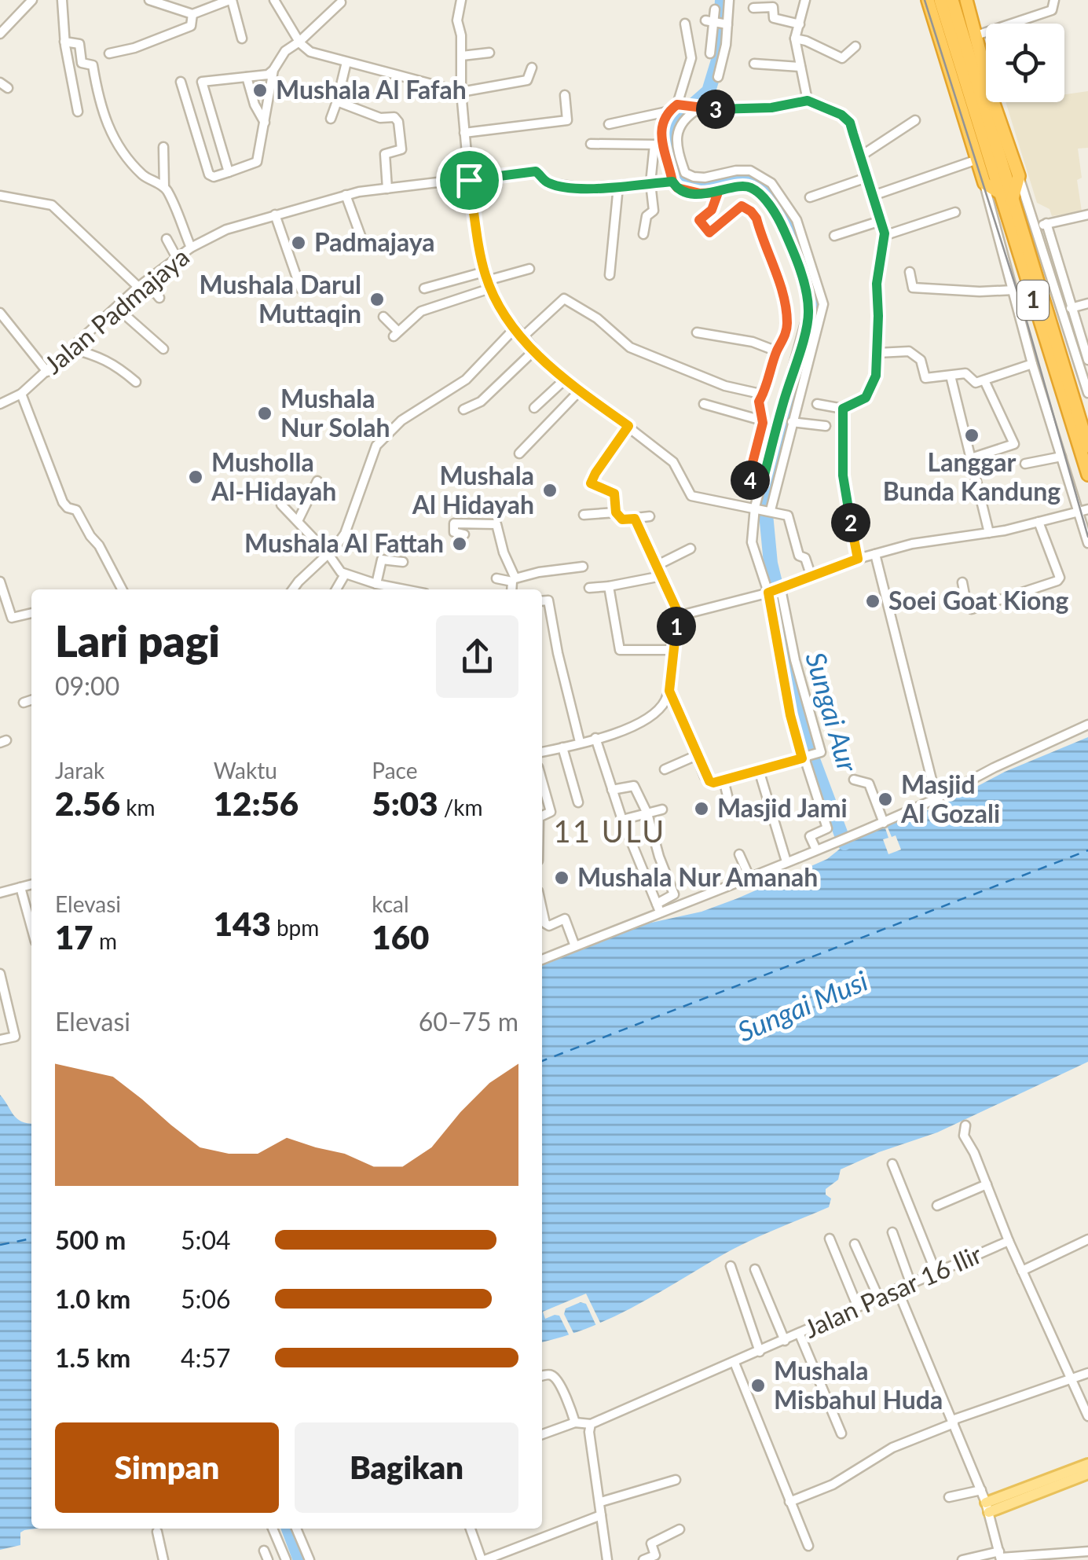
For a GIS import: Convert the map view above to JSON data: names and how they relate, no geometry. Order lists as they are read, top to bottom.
{
  "streets": {
    "highway": ["1"],
    "street": ["Jalan Padmajaya", "Jalan Pasar 16 Ilir"]
  },
  "districts": ["11 ULU"],
  "water": ["Sungai Aur", "Sungai Musi"],
  "places": [
    "Mushala Al Fafah",
    "Padmajaya",
    "Mushala Darul Muttaqin",
    "Mushala Nur Solah",
    "Langgar Bunda Kandung",
    "Musholla Al-Hidayah",
    "Mushala Al Hidayah",
    "Mushala Al Fattah",
    "Soei Goat Kiong",
    "Masjid Al Gozali",
    "Masjid Jami",
    "Mushala Nur Amanah",
    "Mushala Misbahul Huda"
  ],
  "page": {
    "pins": [
      "3",
      "4",
      "2",
      "1"
    ],
    "heading": ["Lari pagi", "09:00"],
    "stats": [
      ["Jarak", "2.56 km"],
      ["Waktu", "12:56"],
      ["Pace", "5:03 /km"],
      ["Elevasi", "17 m"],
      ["143 bpm"],
      ["kcal", "160"]
    ],
    "chart": ["Elevasi", "60–75 m"],
    "list": [
      {
        "name": "500 m",
        "note": "5:04"
      },
      {
        "name": "1.0 km",
        "note": "5:06"
      },
      {
        "name": "1.5 km",
        "note": "4:57"
      }
    ],
    "buttons": ["Simpan", "Bagikan"]
  }
}
